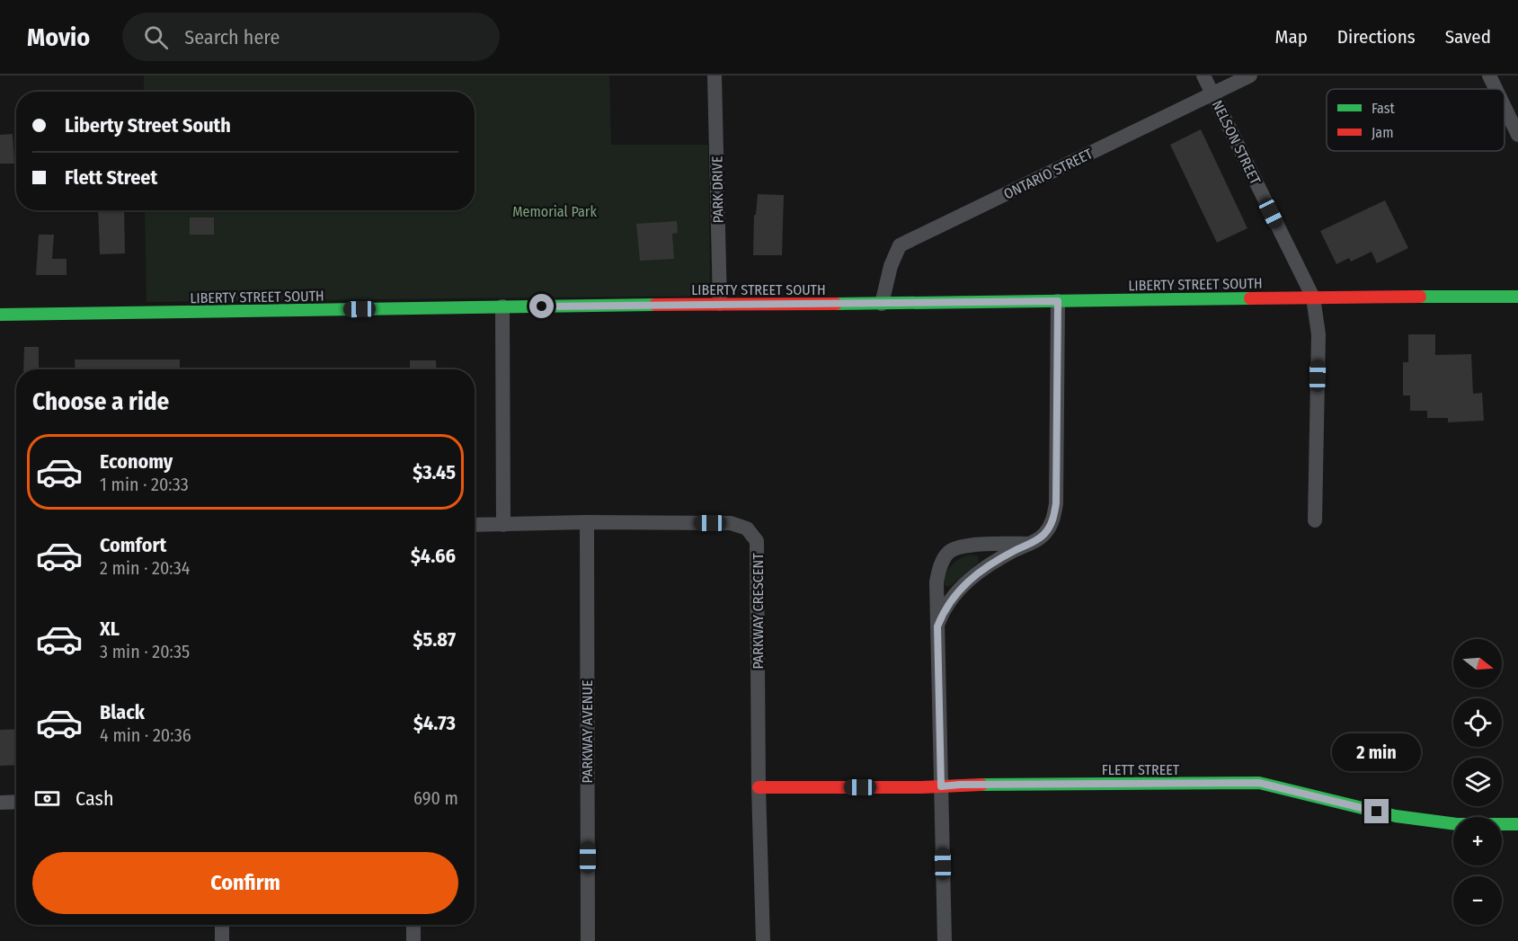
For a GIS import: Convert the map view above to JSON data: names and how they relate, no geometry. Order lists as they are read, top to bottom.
{
  "streets": {
    "main road": ["LIBERTY STREET SOUTH", "FLETT STREET"],
    "street": [
      "NELSON STREET",
      "ONTARIO STREET",
      "PARK DRIVE",
      "PARKWAY CRESCENT",
      "PARKWAY AVENUE"
    ]
  },
  "crossings": [
    ["NELSON STREET", "ONTARIO STREET"],
    ["NELSON STREET", "LIBERTY STREET SOUTH"],
    ["ONTARIO STREET", "LIBERTY STREET SOUTH"],
    ["PARK DRIVE", "LIBERTY STREET SOUTH"],
    ["PARKWAY CRESCENT", "PARKWAY AVENUE"],
    ["PARKWAY CRESCENT", "FLETT STREET"]
  ],
  "parks": ["Memorial Park"],
  "legend": ["Fast", "Jam"],
  "north": "right",
  "page": {
    "header": "Movio",
    "search": "Search here",
    "nav": ["Map", "Directions", "Saved"],
    "banner": ["Liberty Street South", "Flett Street"],
    "heading": "Choose a ride",
    "list": [
      {
        "name": "Economy",
        "note": "1 min · 20:33",
        "value": "$3.45"
      },
      {
        "name": "Comfort",
        "note": "2 min · 20:34",
        "value": "$4.66"
      },
      {
        "name": "XL",
        "note": "3 min · 20:35",
        "value": "$5.87"
      },
      {
        "name": "Black",
        "note": "4 min · 20:36",
        "value": "$4.73"
      }
    ],
    "map_buttons": ["+", "−"],
    "bubble": "2 min",
    "pay": ["Cash", "690 m"],
    "buttons": "Confirm"
  }
}
